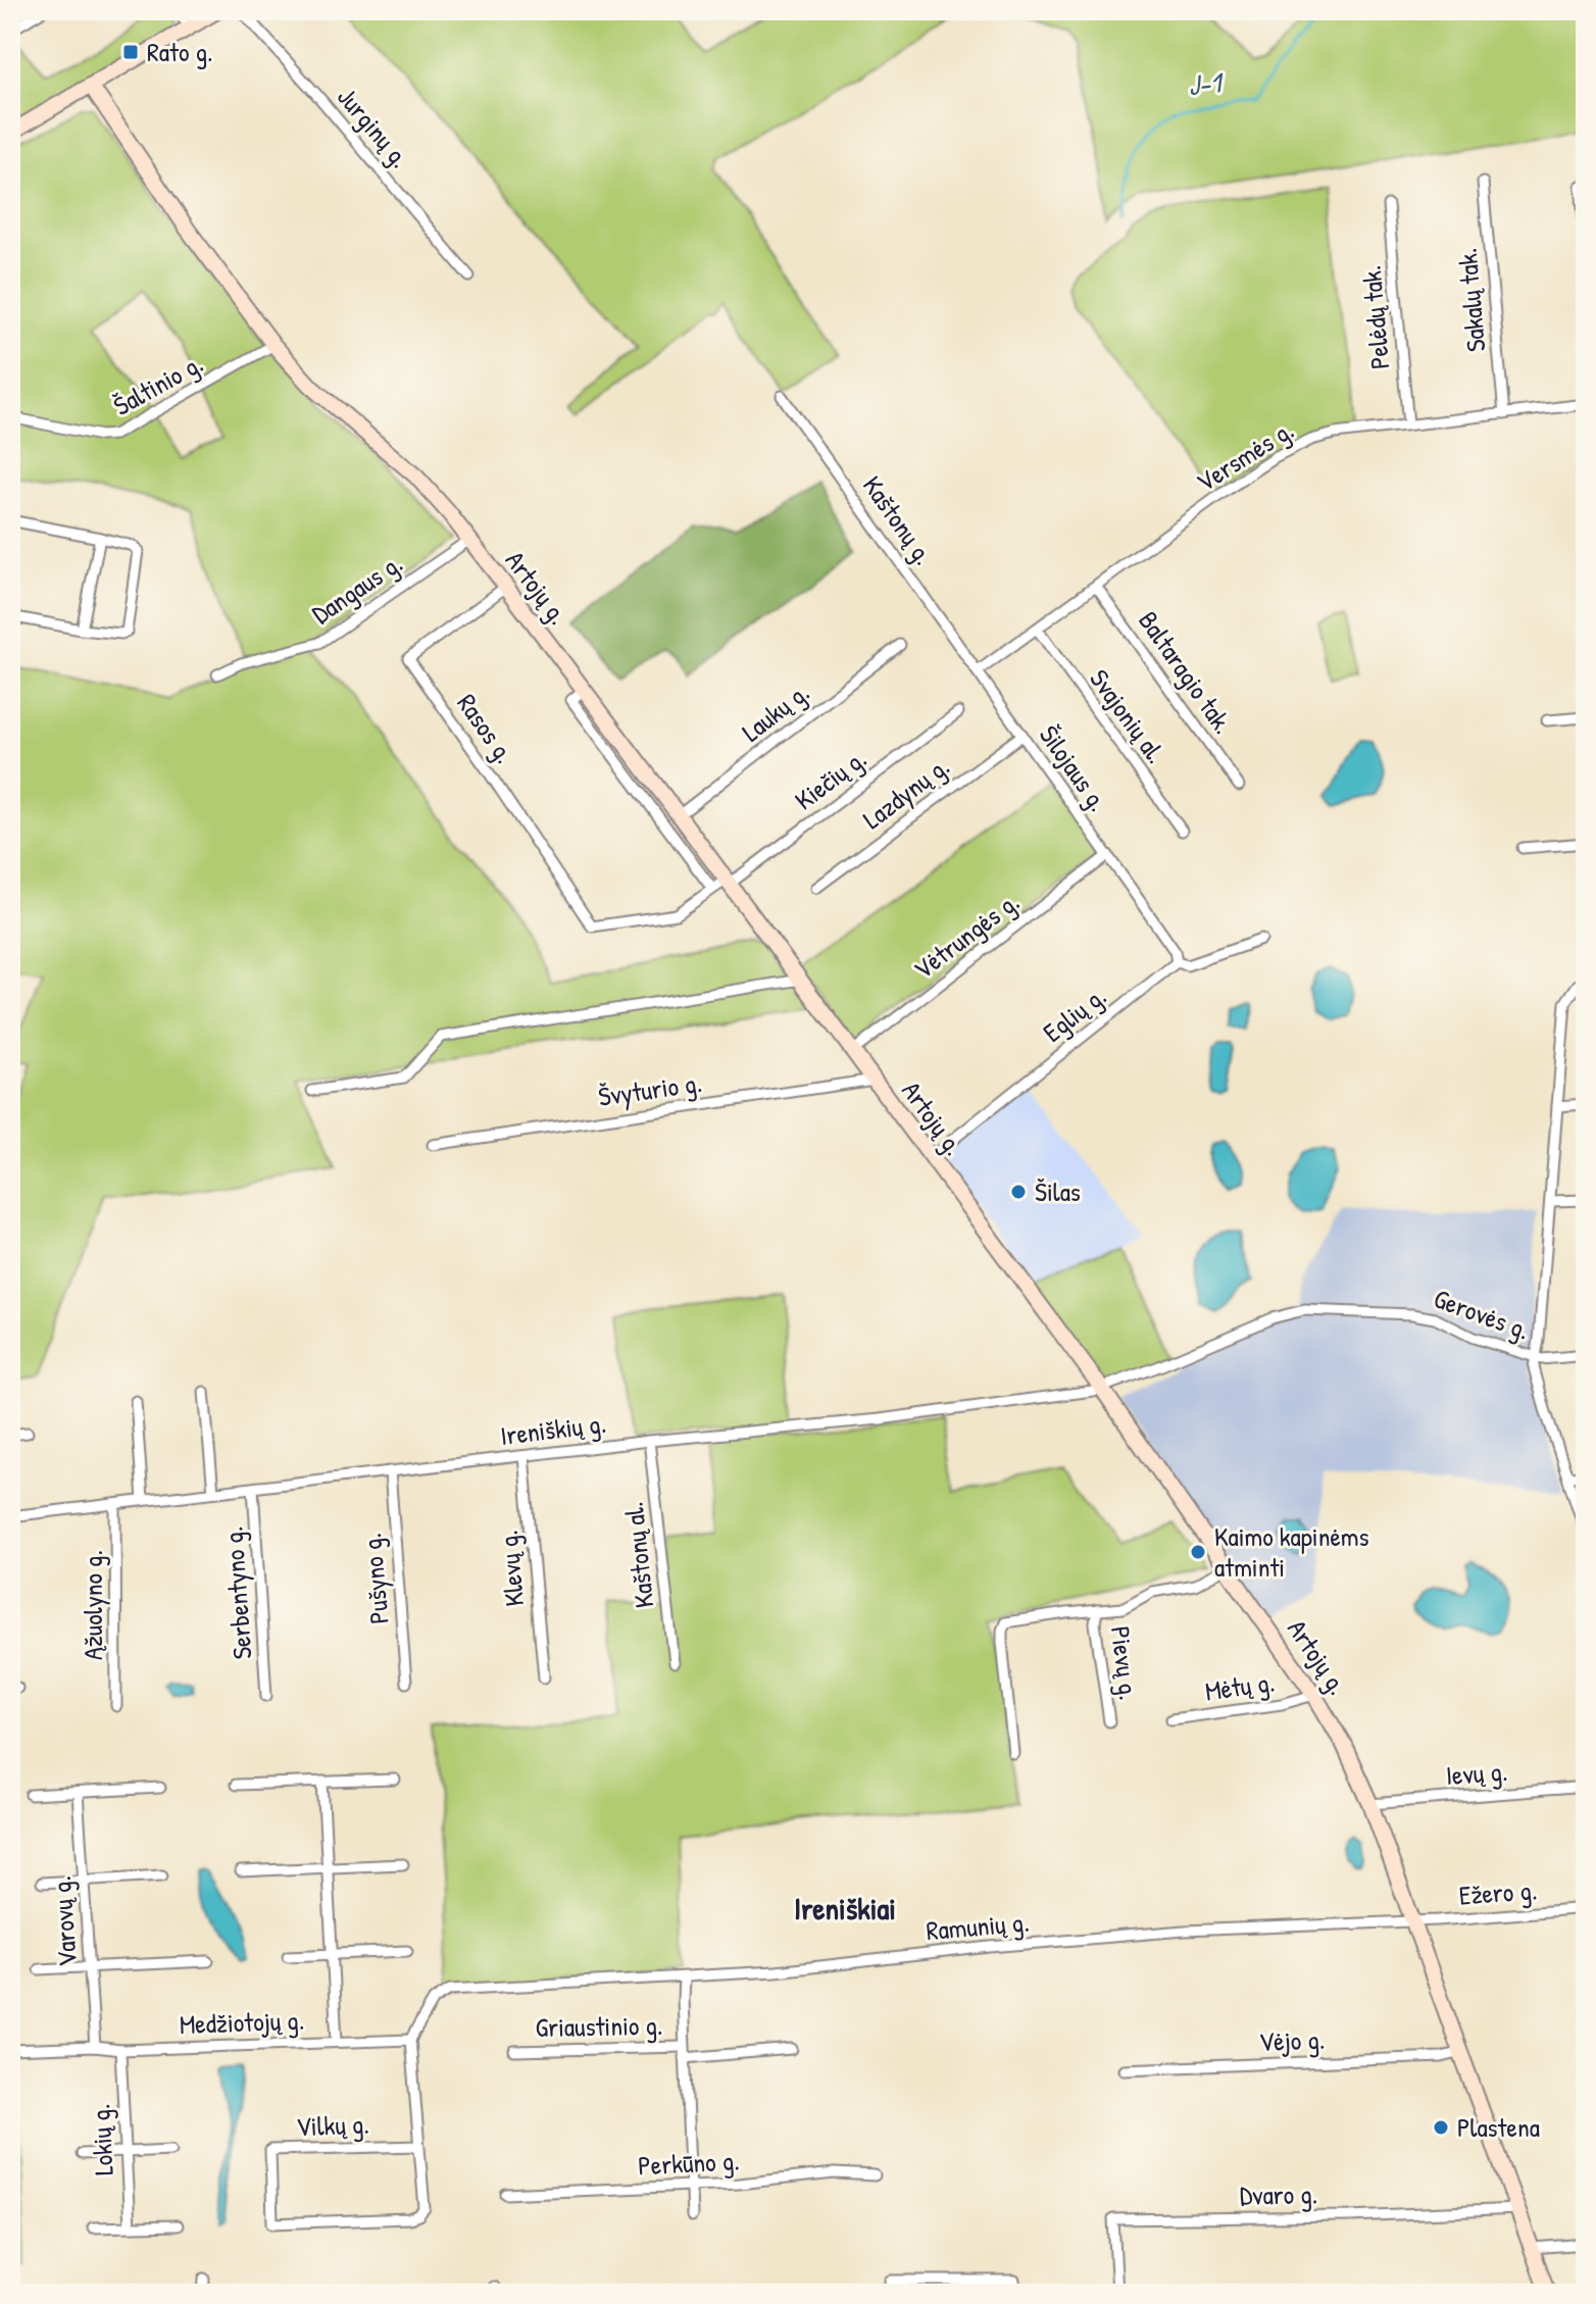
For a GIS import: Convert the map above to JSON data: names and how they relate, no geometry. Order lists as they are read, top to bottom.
{
  "streets": {
    "main road": ["Artojų g."],
    "street": [
      "Jurginų g.",
      "Sakalų tak.",
      "Pelėdų tak.",
      "Šaltinio g.",
      "Versmės g.",
      "Kaštonų g.",
      "Dangaus g.",
      "Baltaragio tak.",
      "Laukų g.",
      "Svajonių al.",
      "Rasos g.",
      "Šilojaus g.",
      "Kiečių g.",
      "Lazdynų g.",
      "Vėtrungės g.",
      "Eglių g.",
      "Švyturio g.",
      "Gerovės g.",
      "Ireniškių g.",
      "Kaštonų al.",
      "Klevų g.",
      "Pušyno g.",
      "Serbentyno g.",
      "Ąžuolyno g.",
      "Pievų g.",
      "Mėtų g.",
      "Ievų g.",
      "Ežero g.",
      "Varovų g.",
      "Ramunių g.",
      "Medžiotojų g.",
      "Griaustinio g.",
      "Vėjo g.",
      "Vilkų g.",
      "Lokių g.",
      "Perkūno g.",
      "Dvaro g."
    ]
  },
  "crossings": [
    ["Sakalų tak.", "Versmės g."],
    ["Pelėdų tak.", "Versmės g."],
    ["Šaltinio g.", "Artojų g."],
    ["Versmės g.", "Kaštonų g."],
    ["Versmės g.", "Baltaragio tak."],
    ["Versmės g.", "Svajonių al."],
    ["Versmės g.", "Šilojaus g."],
    ["Kaštonų g.", "Šilojaus g."],
    ["Artojų g.", "Dangaus g."],
    ["Artojų g.", "Laukų g."],
    ["Artojų g.", "Rasos g."],
    ["Artojų g.", "Kiečių g."],
    ["Artojų g.", "Vėtrungės g."],
    ["Artojų g.", "Eglių g."],
    ["Artojų g.", "Švyturio g."],
    ["Artojų g.", "Gerovės g."],
    ["Artojų g.", "Ireniškių g."],
    ["Artojų g.", "Mėtų g."],
    ["Artojų g.", "Ievų g."],
    ["Artojų g.", "Ežero g."],
    ["Artojų g.", "Ramunių g."],
    ["Artojų g.", "Vėjo g."],
    ["Artojų g.", "Dvaro g."],
    ["Rasos g.", "Kiečių g."],
    ["Šilojaus g.", "Lazdynų g."],
    ["Šilojaus g.", "Vėtrungės g."],
    ["Šilojaus g.", "Eglių g."],
    ["Gerovės g.", "Ireniškių g."],
    ["Ireniškių g.", "Kaštonų al."],
    ["Ireniškių g.", "Klevų g."],
    ["Ireniškių g.", "Pušyno g."],
    ["Ireniškių g.", "Serbentyno g."],
    ["Ireniškių g.", "Ąžuolyno g."],
    ["Ežero g.", "Ramunių g."],
    ["Varovų g.", "Medžiotojų g."],
    ["Ramunių g.", "Medžiotojų g."],
    ["Medžiotojų g.", "Lokių g."]
  ],
  "districts": ["Ireniškiai"],
  "water": ["J-1"],
  "places": {
    "transit": ["Rato g."],
    "other": ["Šilas", "Kaimo kapinėms atminti", "Plastena"]
  }
}
